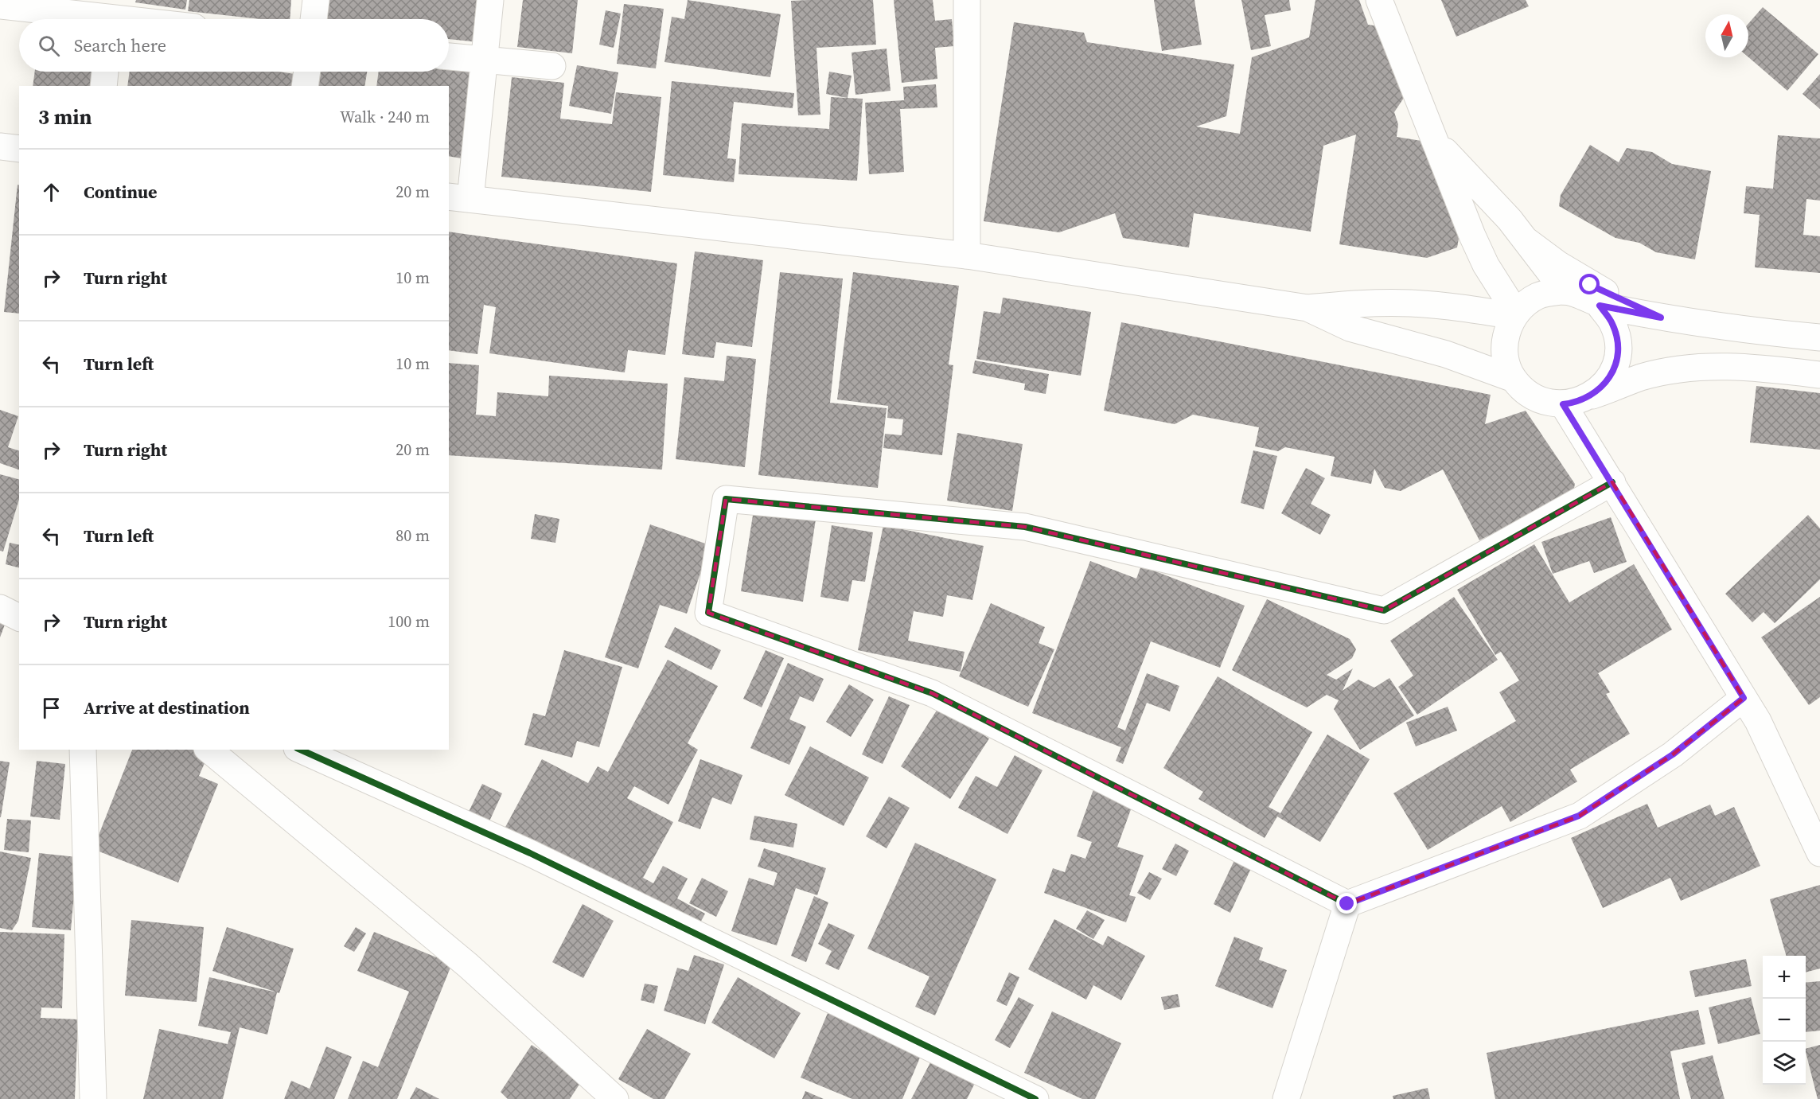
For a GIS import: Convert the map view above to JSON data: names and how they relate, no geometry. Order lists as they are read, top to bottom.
{
  "north": "top",
  "page": {
    "search": "Search here",
    "heading": ["3 min", "Walk · 240 m"],
    "list": [
      ["Continue", "20 m"],
      ["Turn right", "10 m"],
      ["Turn left", "10 m"],
      ["Turn right", "20 m"],
      ["Turn left", "80 m"],
      ["Turn right", "100 m"],
      "Arrive at destination"
    ],
    "map_buttons": ["+", "−"]
  }
}
